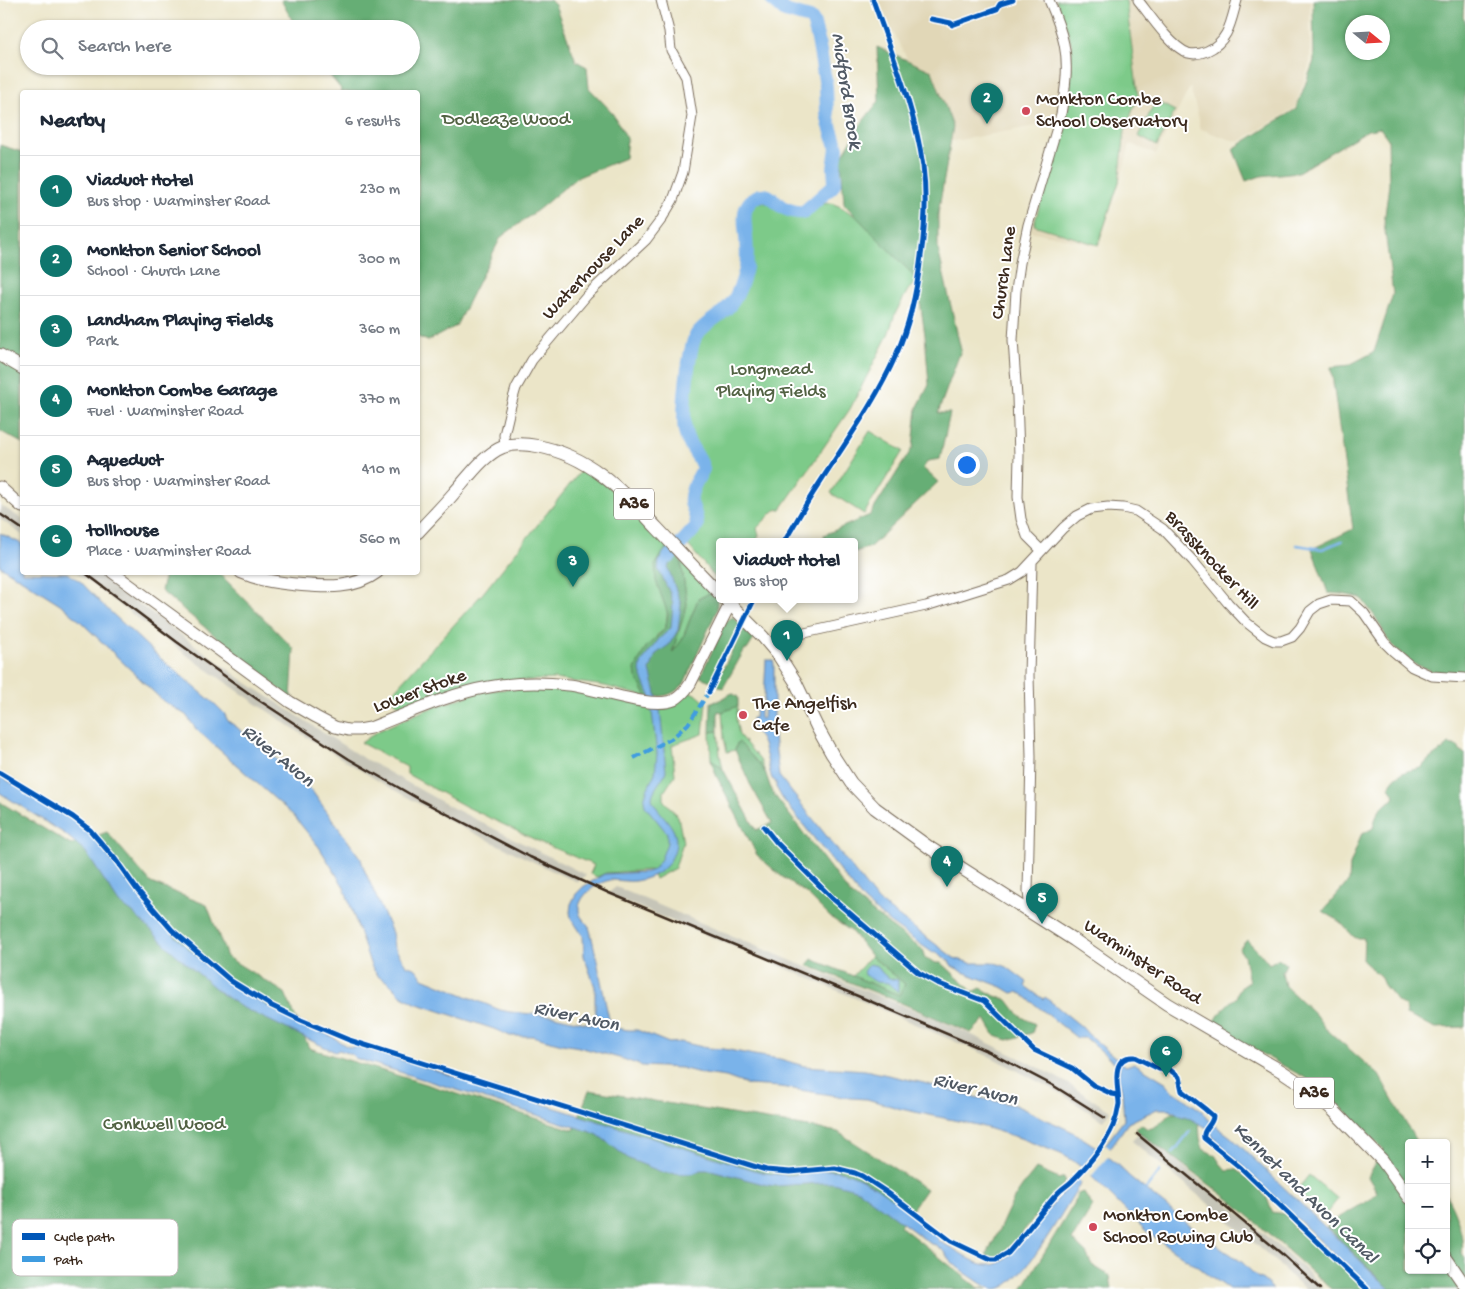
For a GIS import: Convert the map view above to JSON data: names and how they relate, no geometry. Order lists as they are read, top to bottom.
{
  "streets": {
    "highway": ["A36", "Warminster Road"],
    "main road": ["Lower Stoke"],
    "street": ["Waterhouse Lane", "Church Lane", "Brassknocker Hill"]
  },
  "crossings": [
    ["Waterhouse Lane", "A36"],
    ["Church Lane", "Brassknocker Hill"],
    ["Brassknocker Hill", "Warminster Road"]
  ],
  "water": ["Midford Brook", "River Avon", "Kennet and Avon Canal"],
  "parks": ["Dodleaze Wood", "Longmead Playing Fields", "Conkwell Wood"],
  "places": ["Monkton Combe School Observatory", "The Angelfish Cafe", "Monkton Combe School Rowing Club"],
  "legend": ["Cycle path", "Path"],
  "north": "right",
  "page": {
    "search": "Search here",
    "pins": [
      "2",
      "3",
      "1",
      "4",
      "5",
      "6"
    ],
    "heading": ["Nearby", "6 results"],
    "list": [
      {
        "mark": "1",
        "name": "Viaduct Hotel",
        "note": "Bus stop · Warminster Road",
        "value": "230 m"
      },
      {
        "mark": "2",
        "name": "Monkton Senior School",
        "note": "School · Church Lane",
        "value": "300 m"
      },
      {
        "mark": "3",
        "name": "Landham Playing Fields",
        "note": "Park",
        "value": "360 m"
      },
      {
        "mark": "4",
        "name": "Monkton Combe Garage",
        "note": "Fuel · Warminster Road",
        "value": "370 m"
      },
      {
        "mark": "5",
        "name": "Aqueduct",
        "note": "Bus stop · Warminster Road",
        "value": "410 m"
      },
      {
        "mark": "6",
        "name": "tollhouse",
        "note": "Place · Warminster Road",
        "value": "560 m"
      }
    ],
    "popup": ["Viaduct Hotel", "Bus stop"],
    "map_buttons": ["+", "−"]
  }
}
